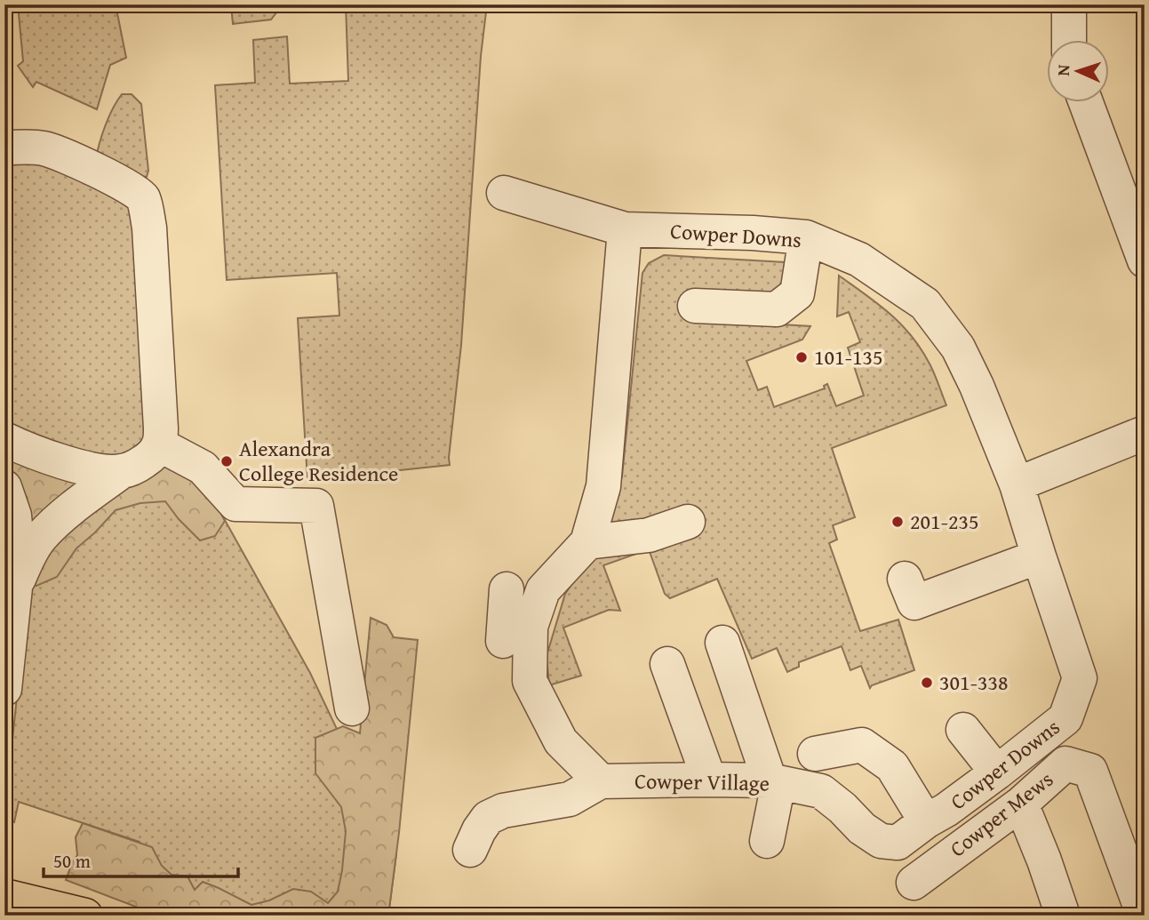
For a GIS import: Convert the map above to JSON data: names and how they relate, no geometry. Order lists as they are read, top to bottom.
{
  "streets": {
    "street": ["Cowper Downs", "Cowper Village", "Cowper Mews"]
  },
  "crossings": [
    ["Cowper Downs", "Cowper Village"]
  ],
  "places": [
    "101-135",
    "Alexandra College Residence",
    "201-235",
    "301-338"
  ],
  "scale_bar": "50 m",
  "north": "left"
}
